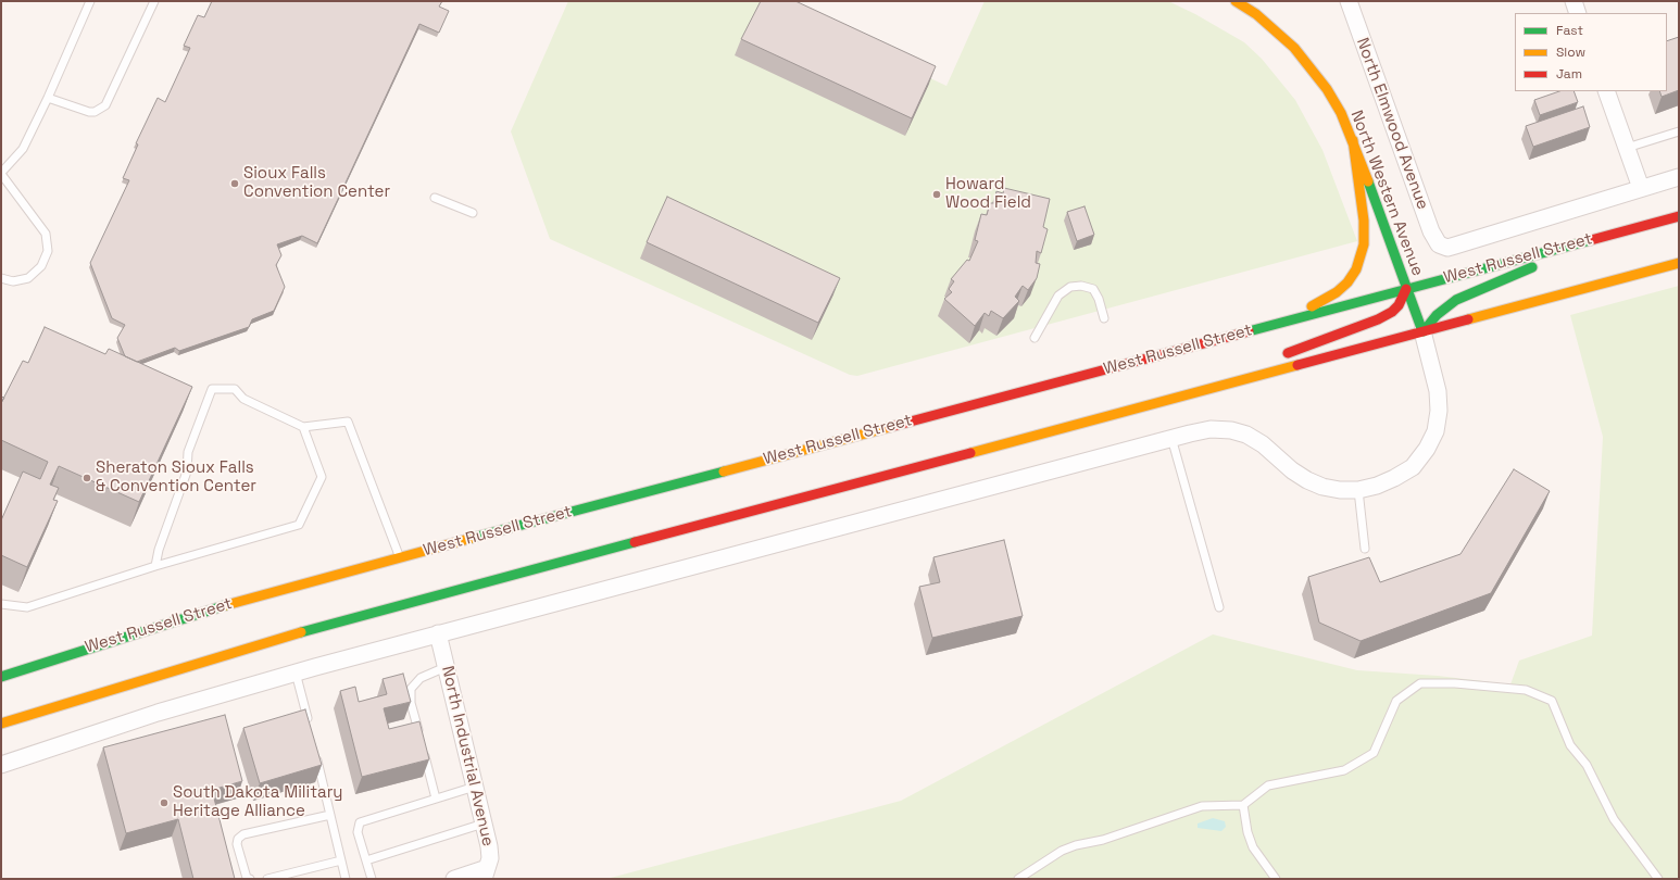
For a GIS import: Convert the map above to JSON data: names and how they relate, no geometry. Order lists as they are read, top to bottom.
{
  "streets": {
    "main road": ["North Western Avenue", "West Russell Street"],
    "street": ["North Elmwood Avenue", "North Industrial Avenue"]
  },
  "crossings": [
    ["North Elmwood Avenue", "West Russell Street"],
    ["North Western Avenue", "West Russell Street"]
  ],
  "places": [
    "Sioux Falls Convention Center",
    "Howard Wood Field",
    "Sheraton Sioux Falls & Convention Center",
    "South Dakota Military Heritage Alliance"
  ],
  "legend": ["Fast", "Slow", "Jam"]
}
